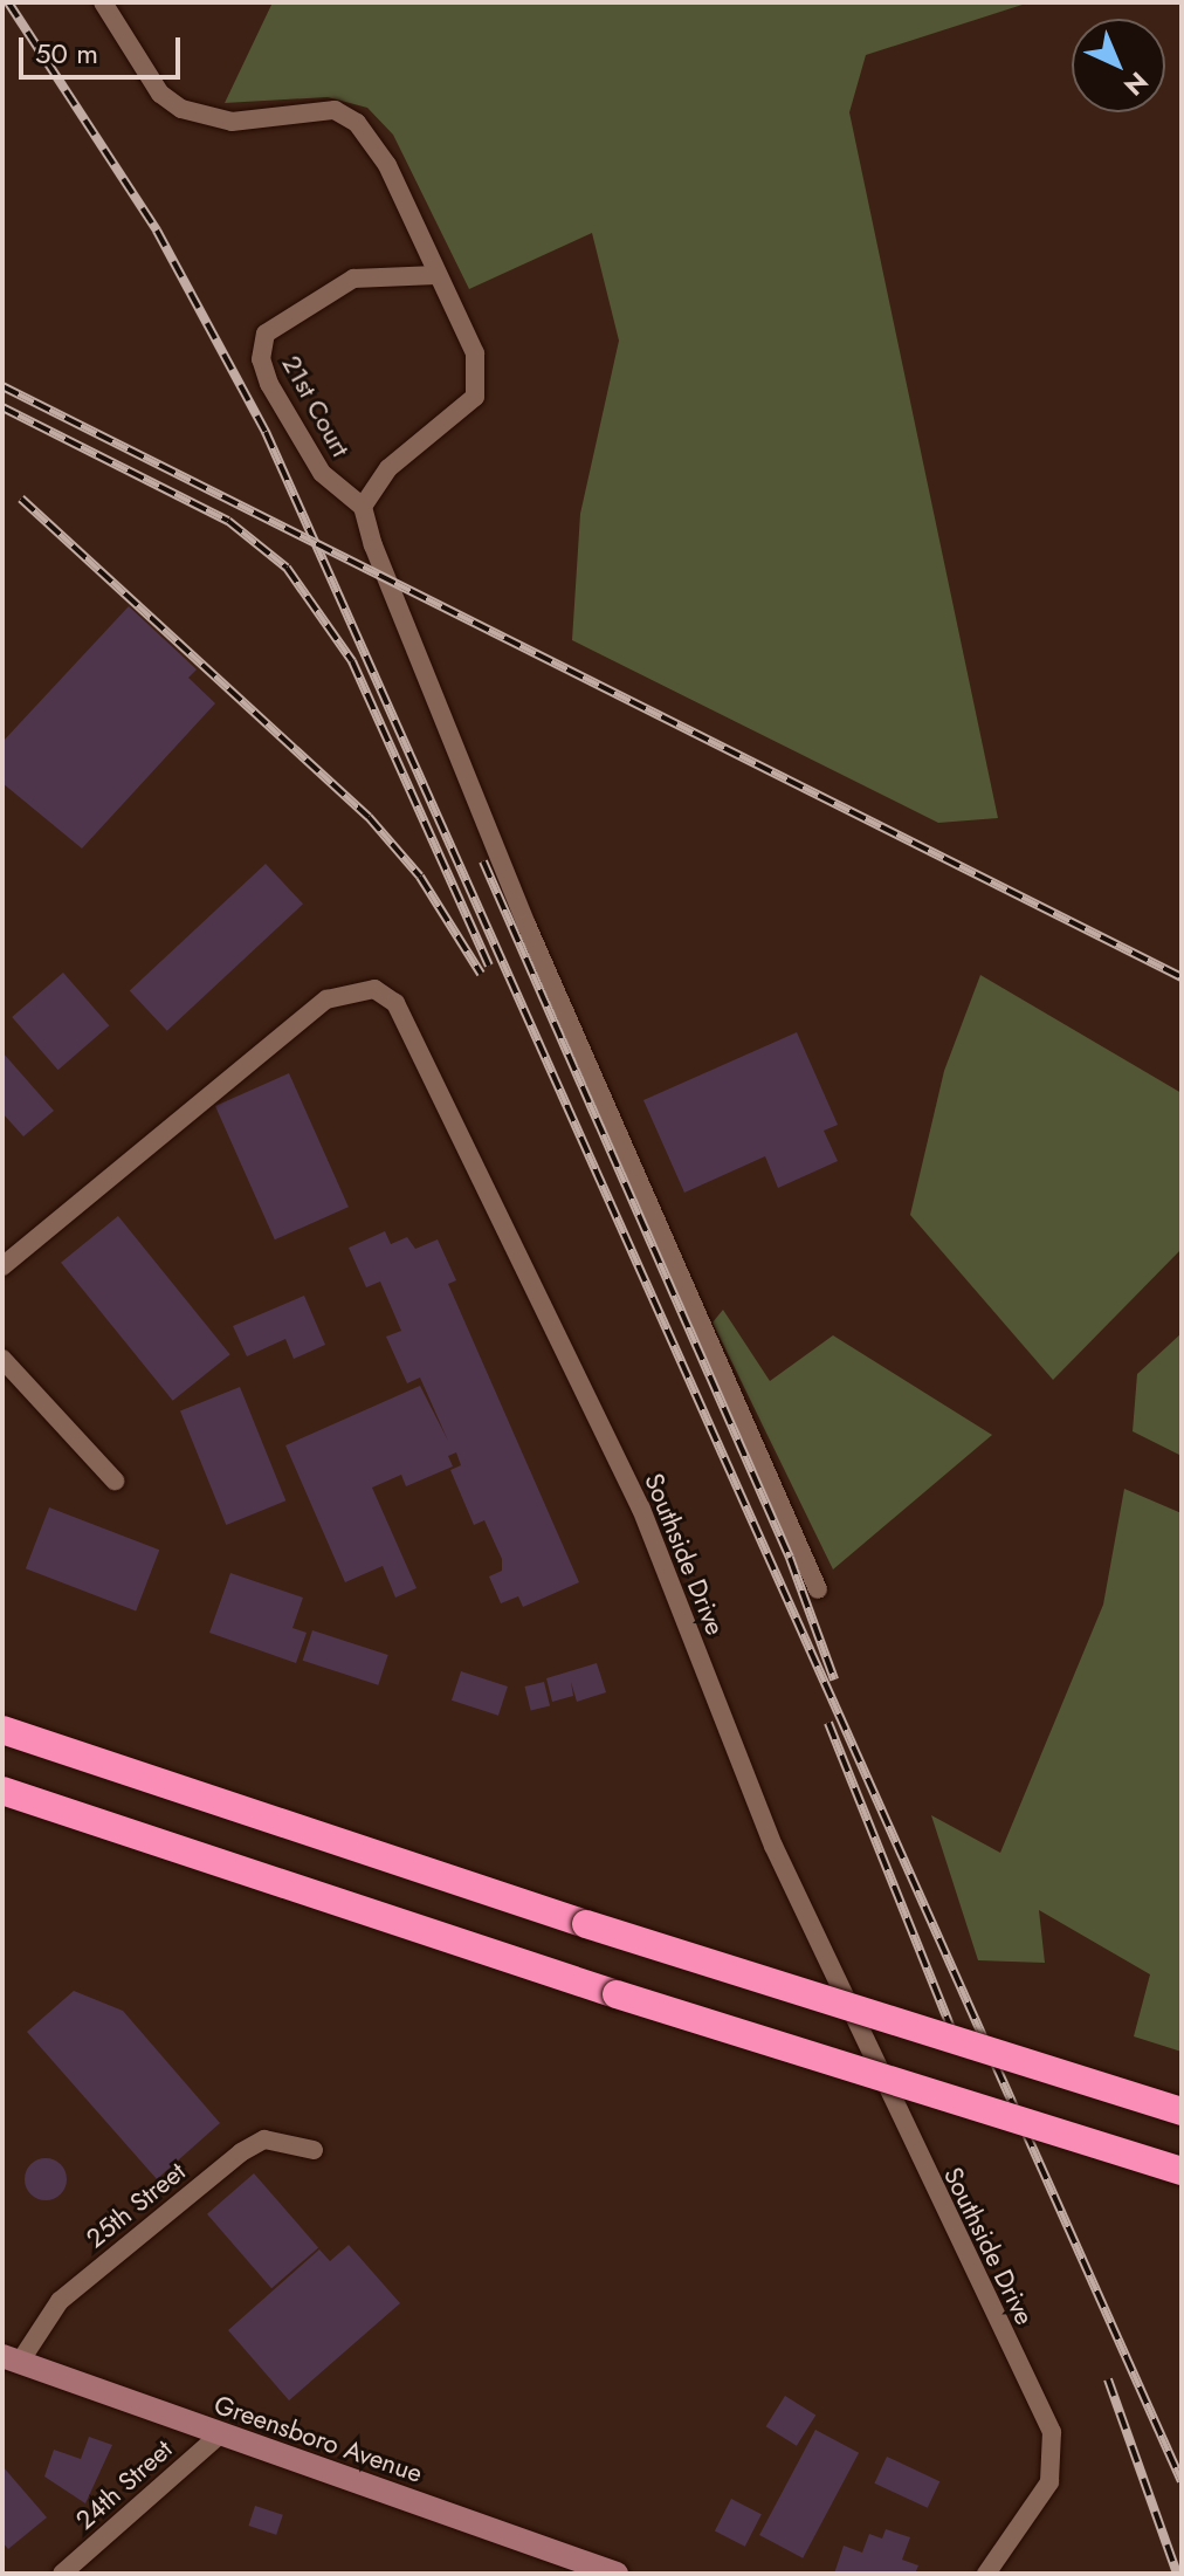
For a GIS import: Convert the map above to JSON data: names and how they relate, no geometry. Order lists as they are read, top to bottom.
{
  "streets": {
    "main road": ["Greensboro Avenue"],
    "street": [
      "21st Court",
      "Southside Drive",
      "25th Street",
      "24th Street"
    ]
  },
  "crossings": [
    ["25th Street", "Greensboro Avenue"],
    ["Greensboro Avenue", "24th Street"]
  ],
  "scale_bar": "50 m",
  "north": "bottom right"
}
